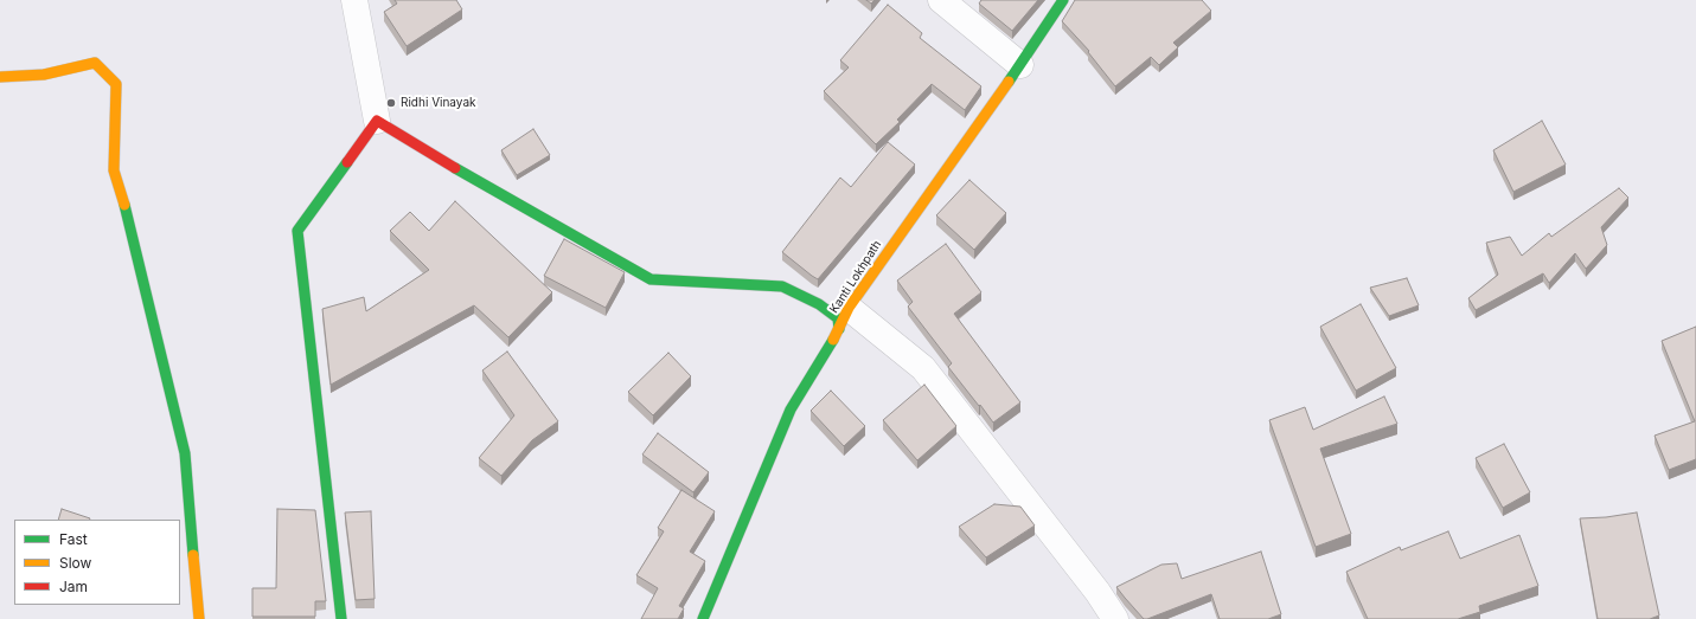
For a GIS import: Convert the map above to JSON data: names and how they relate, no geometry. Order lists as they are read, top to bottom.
{
  "streets": {
    "street": ["Kanti Lokhpath"]
  },
  "places": ["Ridhi Vinayak"],
  "legend": ["Fast", "Slow", "Jam"]
}
